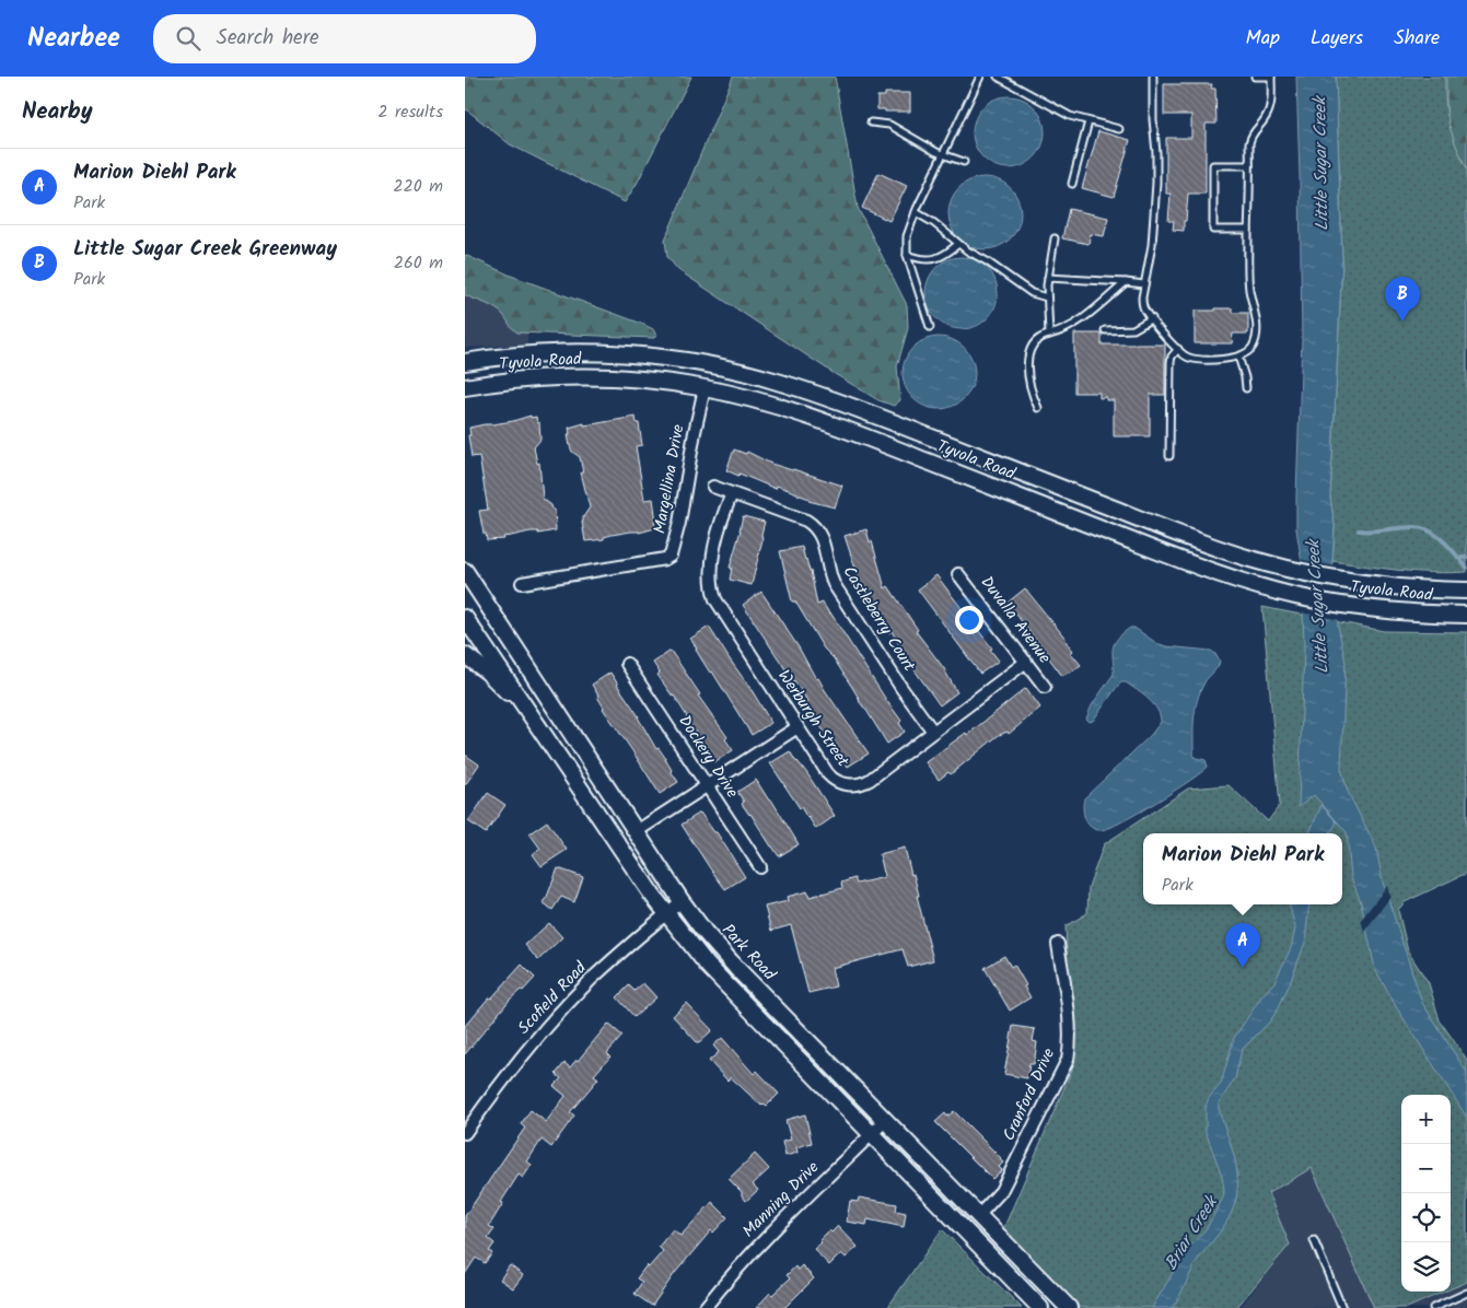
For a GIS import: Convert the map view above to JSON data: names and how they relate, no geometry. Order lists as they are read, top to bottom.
{
  "streets": {
    "main road": ["Tyvola Road", "Park Road"],
    "street": [
      "Margellina Drive",
      "Castleberry Court",
      "Duvalla Avenue",
      "Werburgh Street",
      "Dockery Drive",
      "Scofield Road",
      "Cranford Drive",
      "Manning Drive"
    ]
  },
  "crossings": [
    ["Tyvola Road", "Margellina Drive"],
    ["Castleberry Court", "Werburgh Street"],
    ["Duvalla Avenue", "Werburgh Street"],
    ["Park Road", "Scofield Road"],
    ["Park Road", "Cranford Drive"],
    ["Park Road", "Manning Drive"]
  ],
  "water": ["Little Sugar Creek", "Briar Creek"],
  "page": {
    "header": "Nearbee",
    "search": "Search here",
    "nav": ["Map", "Layers", "Share"],
    "heading": ["Nearby", "2 results"],
    "list": [
      {
        "mark": "A",
        "name": "Marion Diehl Park",
        "note": "Park",
        "value": "220 m"
      },
      {
        "mark": "B",
        "name": "Little Sugar Creek Greenway",
        "note": "Park",
        "value": "260 m"
      }
    ],
    "pins": ["B", "A"],
    "popup": ["Marion Diehl Park", "Park"],
    "map_buttons": ["+", "−"]
  }
}
